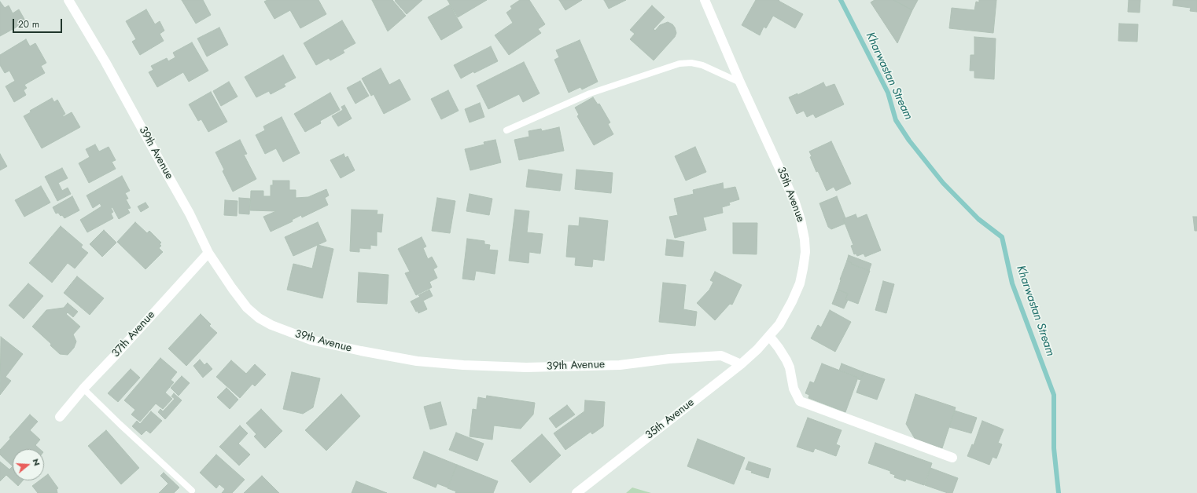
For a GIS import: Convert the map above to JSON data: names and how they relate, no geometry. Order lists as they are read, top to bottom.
{
  "streets": {
    "street": ["39th Avenue", "35th Avenue", "37th Avenue"]
  },
  "crossings": [
    ["39th Avenue", "35th Avenue"],
    ["39th Avenue", "37th Avenue"]
  ],
  "water": ["Kharwastan Stream"],
  "scale_bar": "20 m",
  "north": "right"
}
